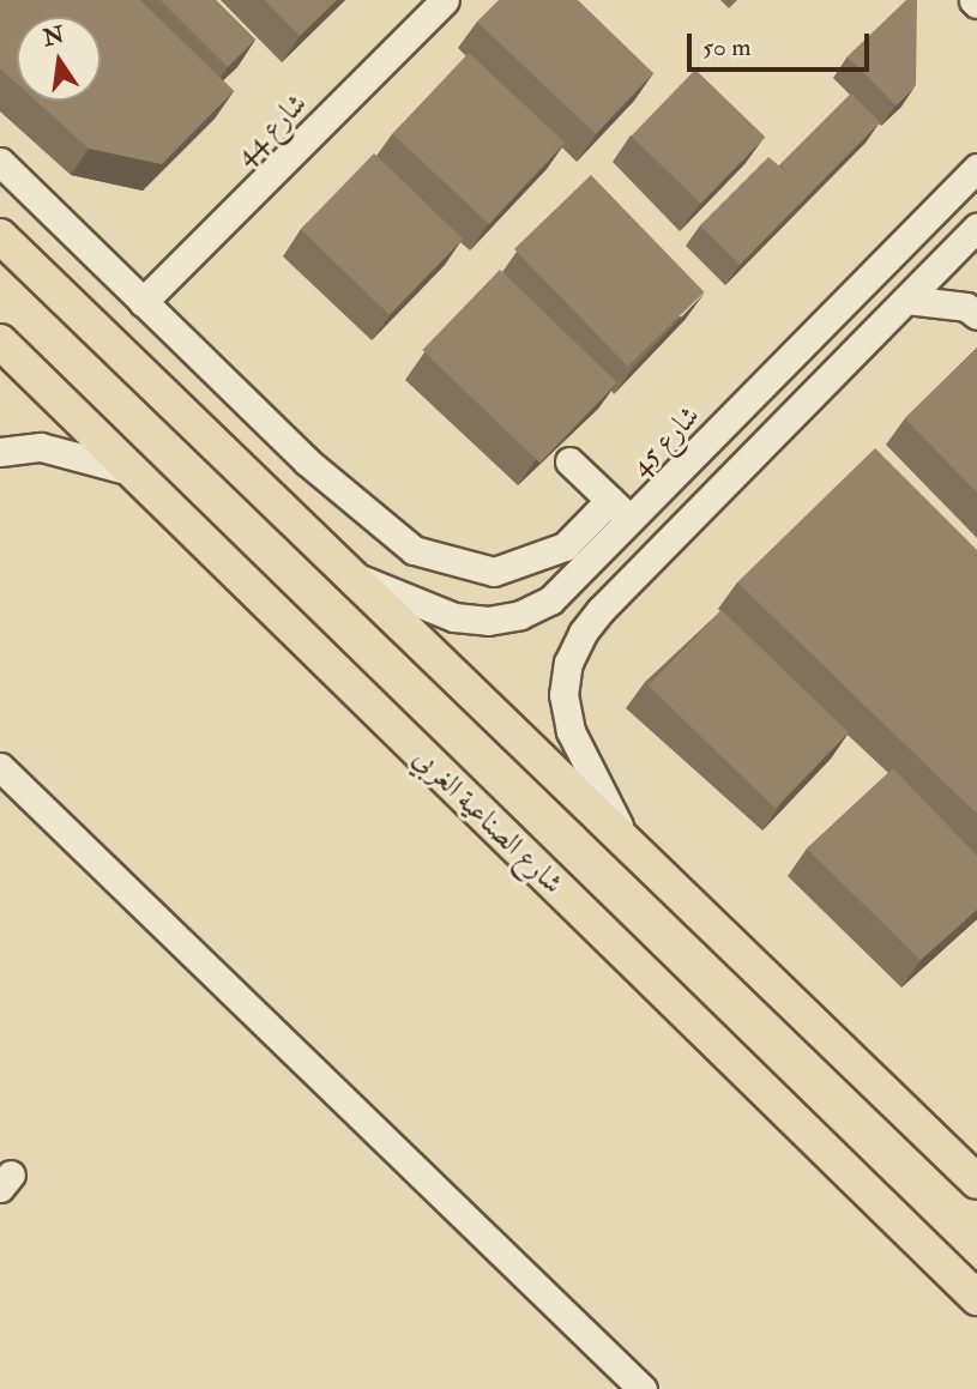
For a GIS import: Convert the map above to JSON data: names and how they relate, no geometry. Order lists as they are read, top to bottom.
{
  "streets": {
    "main road": ["شارع الصناعية الغربي"],
    "street": ["شارع 44", "شارع 45"]
  },
  "scale_bar": "50 m",
  "north": "top"
}
